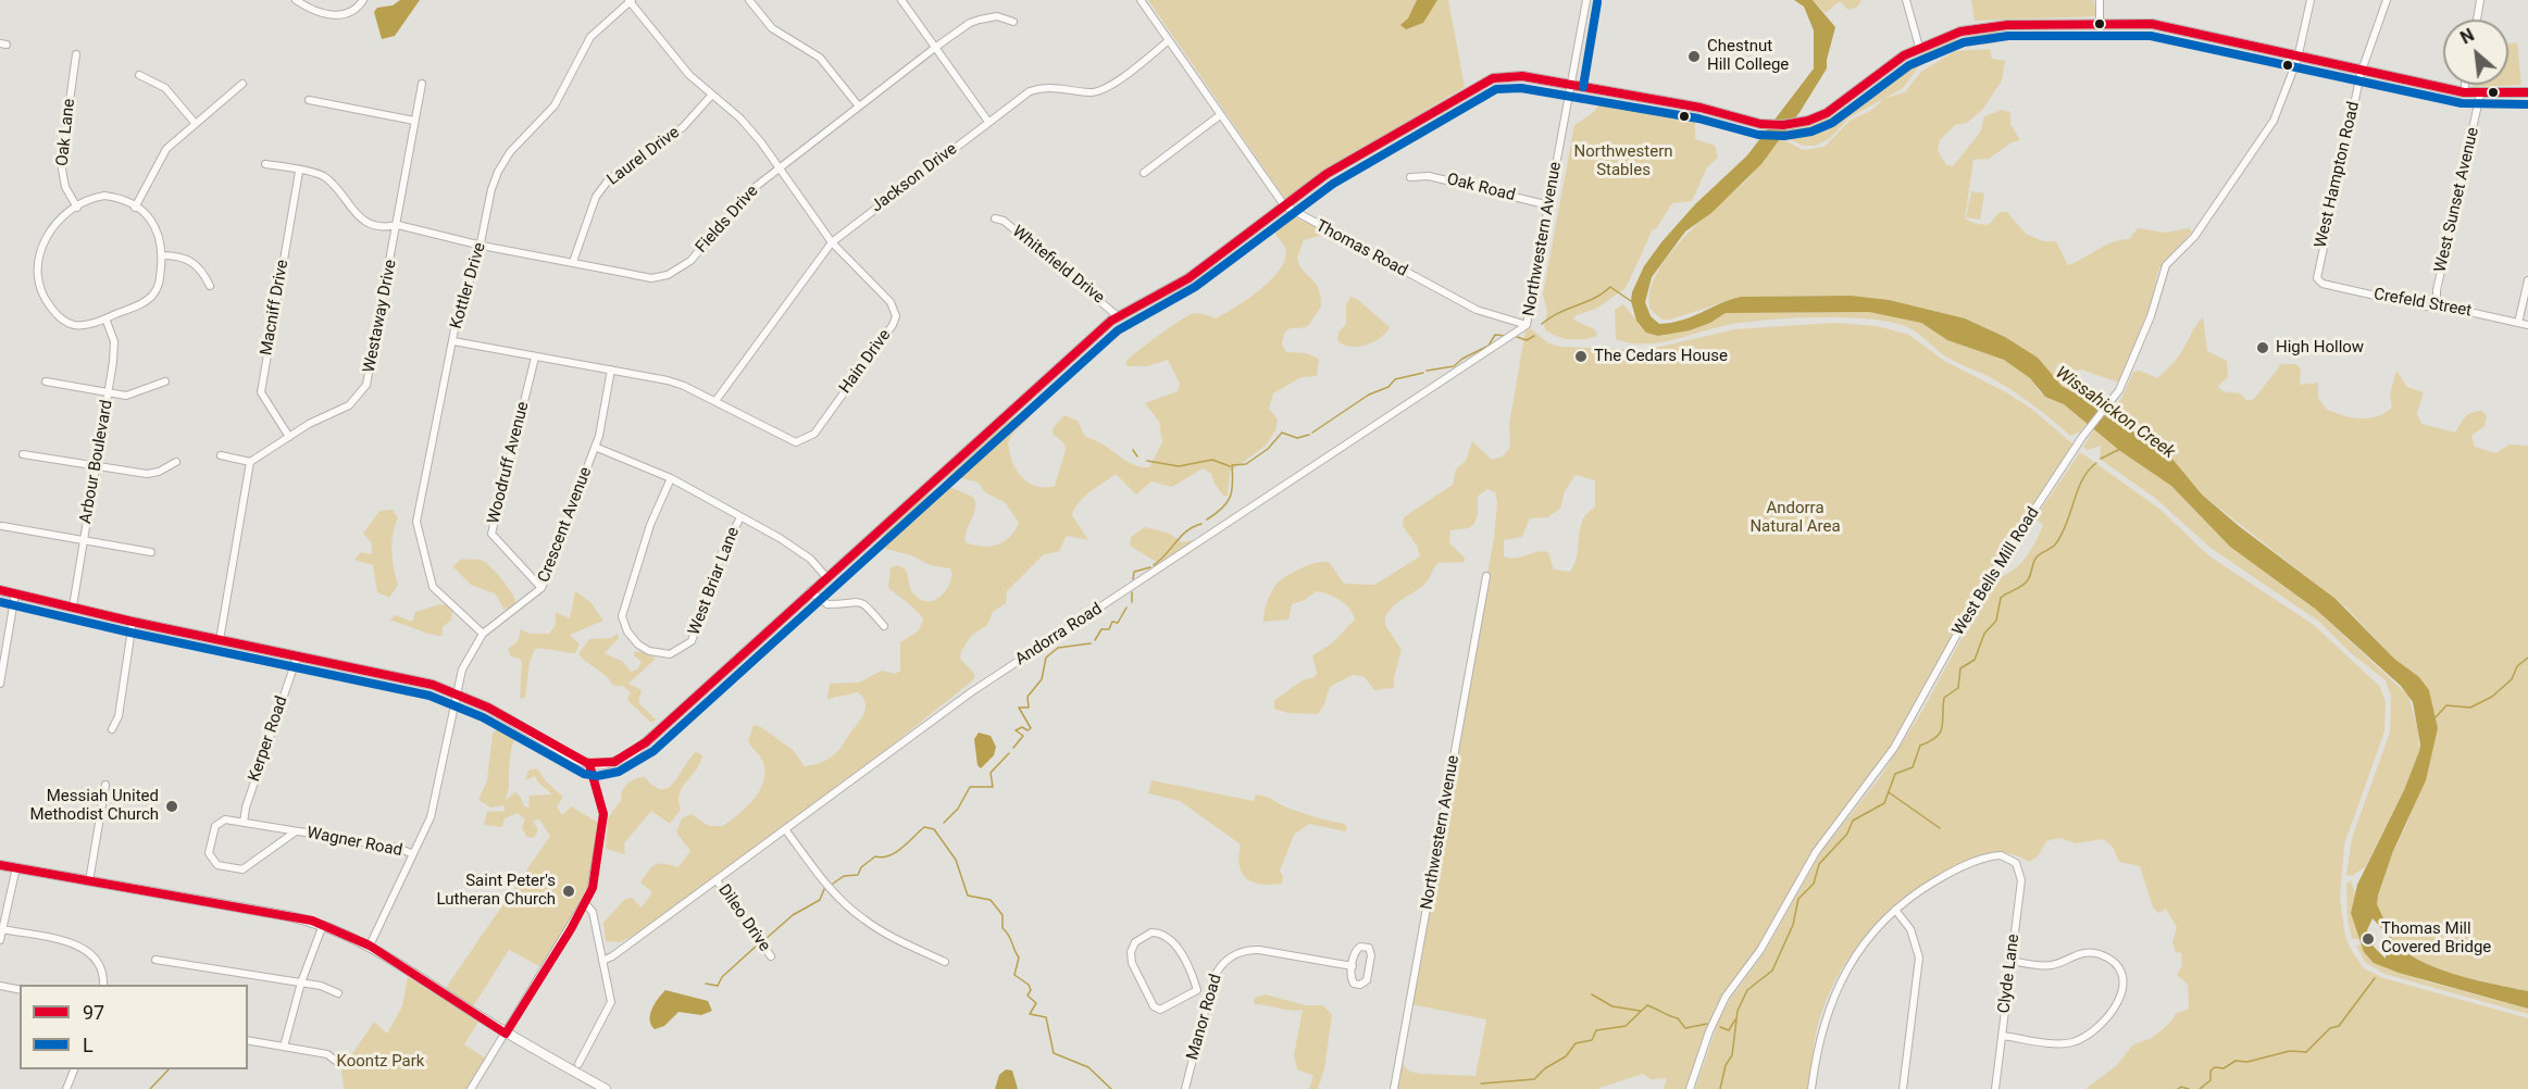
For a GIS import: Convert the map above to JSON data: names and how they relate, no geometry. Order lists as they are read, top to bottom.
{
  "streets": {
    "street": [
      "Oak Lane",
      "Laurel Drive",
      "West Hampton Road",
      "Jackson Drive",
      "Oak Road",
      "West Sunset Avenue",
      "Fields Drive",
      "Northwestern Avenue",
      "Thomas Road",
      "Whitefield Drive",
      "Kottler Drive",
      "Crefeld Street",
      "Macniff Drive",
      "Westaway Drive",
      "Hain Drive",
      "Arbour Boulevard",
      "Woodruff Avenue",
      "Crescent Avenue",
      "West Bells Mill Road",
      "West Briar Lane",
      "Andorra Road",
      "Kerper Road",
      "Wagner Road",
      "Dileo Drive",
      "Clyde Lane",
      "Manor Road"
    ]
  },
  "crossings": [
    ["Oak Lane", "Arbour Boulevard"],
    ["Laurel Drive", "Fields Drive"],
    ["Laurel Drive", "Hain Drive"],
    ["West Hampton Road", "Crefeld Street"],
    ["Jackson Drive", "Thomas Road"],
    ["Jackson Drive", "Hain Drive"],
    ["Oak Road", "Northwestern Avenue"],
    ["West Sunset Avenue", "Crefeld Street"],
    ["Fields Drive", "Kottler Drive"],
    ["Fields Drive", "Macniff Drive"],
    ["Fields Drive", "Westaway Drive"],
    ["Fields Drive", "Hain Drive"],
    ["Northwestern Avenue", "Thomas Road"],
    ["Northwestern Avenue", "Andorra Road"],
    ["Thomas Road", "Andorra Road"],
    ["Kottler Drive", "Hain Drive"],
    ["Kottler Drive", "Crescent Avenue"],
    ["Macniff Drive", "Westaway Drive"],
    ["Hain Drive", "Woodruff Avenue"],
    ["Hain Drive", "Crescent Avenue"],
    ["Woodruff Avenue", "Crescent Avenue"],
    ["Crescent Avenue", "Wagner Road"],
    ["Andorra Road", "Dileo Drive"],
    ["Kerper Road", "Wagner Road"]
  ],
  "water": ["Wissahickon Creek"],
  "parks": ["Northwestern Stables", "Andorra Natural Area", "Koontz Park"],
  "places": [
    "Chestnut Hill College",
    "High Hollow",
    "The Cedars House",
    "Messiah United Methodist Church",
    "Saint Peter's Lutheran Church",
    "Thomas Mill Covered Bridge"
  ],
  "lines": ["transit line L", "transit line 97"],
  "legend": ["97", "L"],
  "north": "top left"
}
